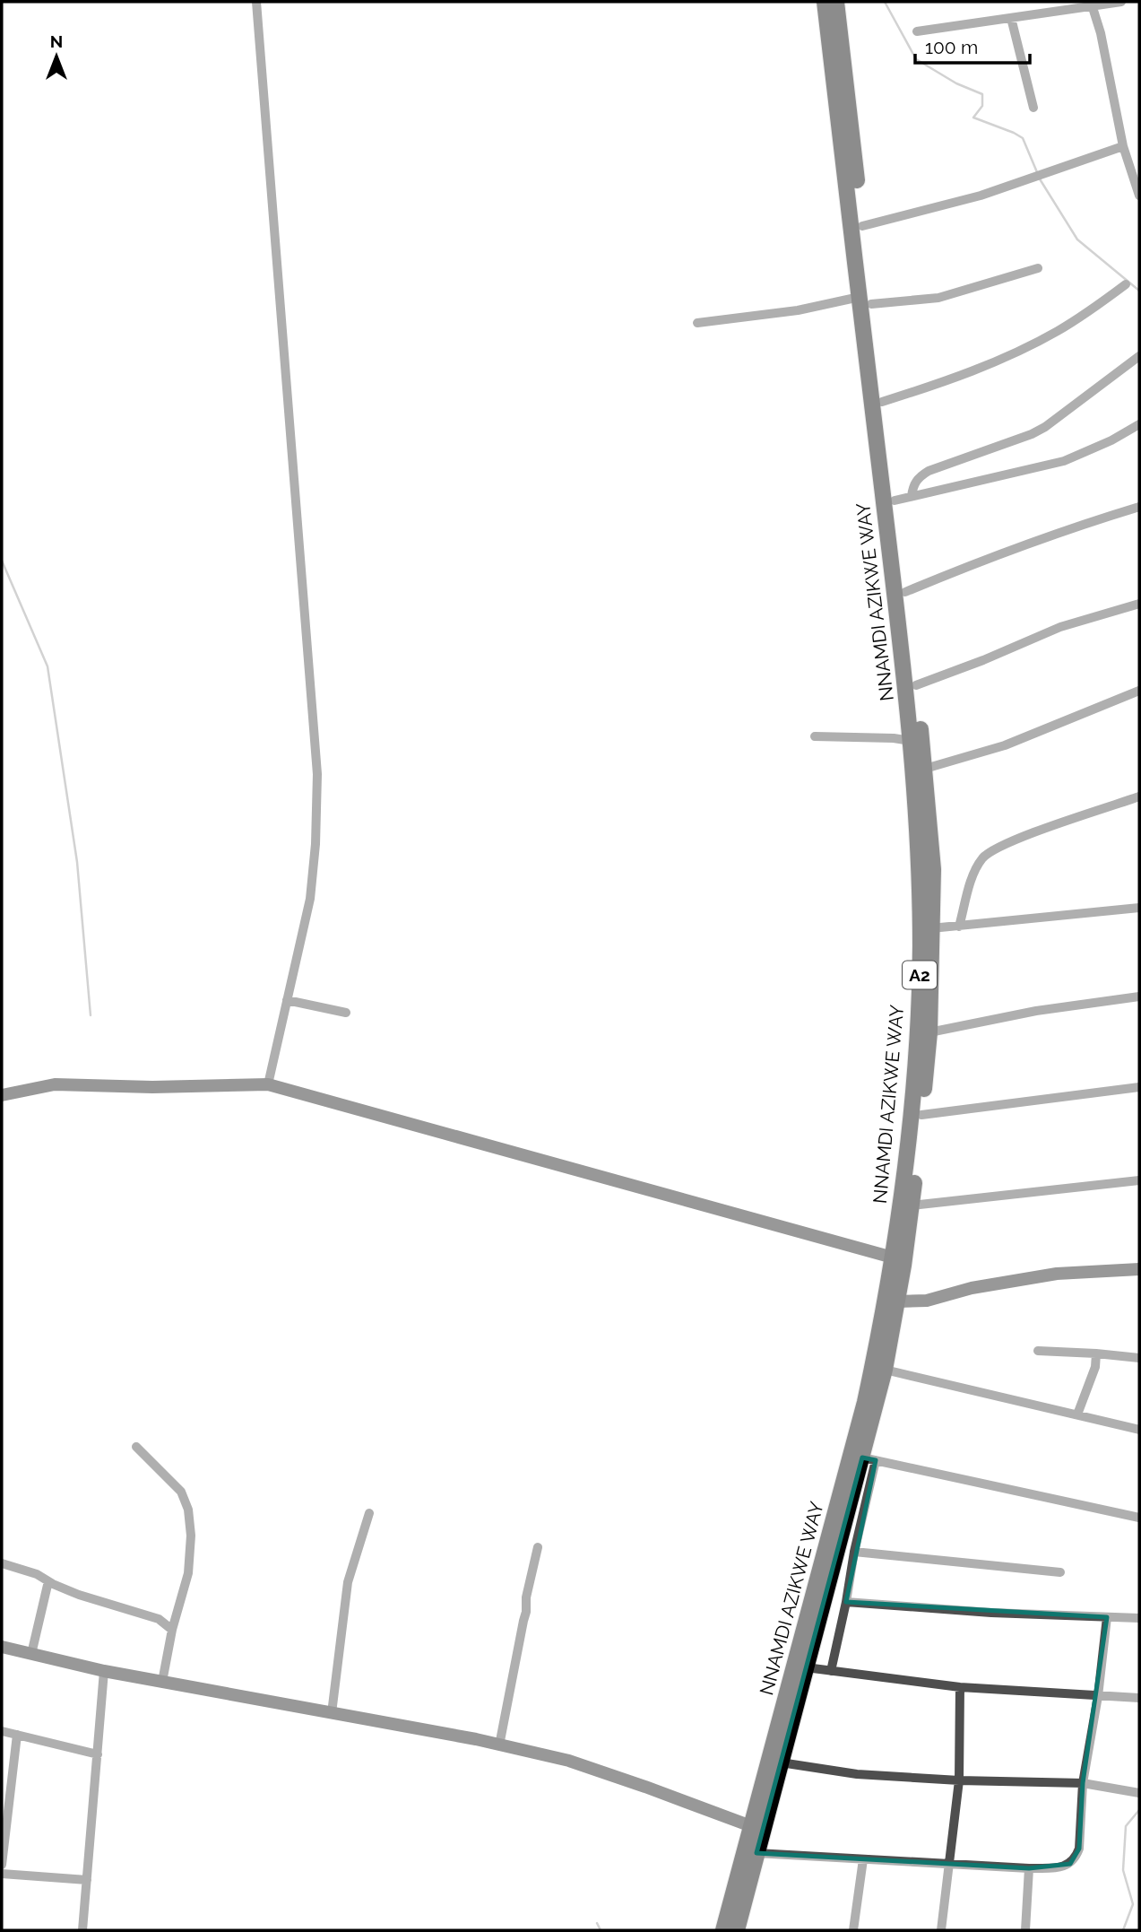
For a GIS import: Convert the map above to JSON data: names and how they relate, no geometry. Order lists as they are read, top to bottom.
{
  "streets": {
    "highway": ["NNAMDI AZIKWE WAY", "A2"]
  },
  "scale_bar": "100 m",
  "north": "top"
}
